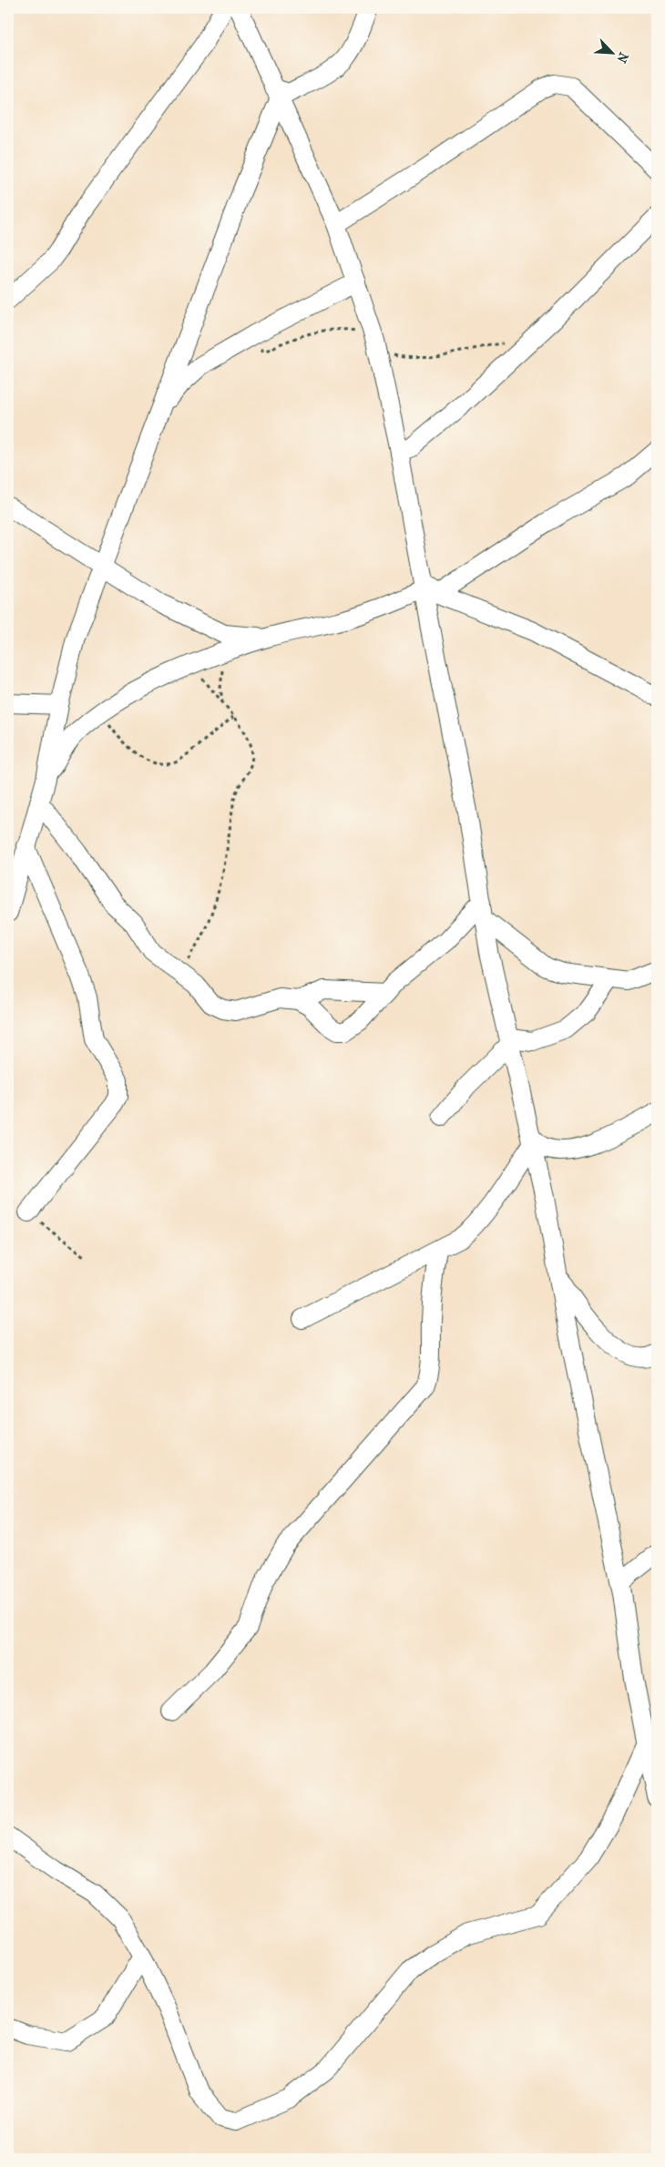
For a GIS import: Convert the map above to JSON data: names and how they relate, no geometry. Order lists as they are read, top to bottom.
{
  "north": "bottom right"
}
